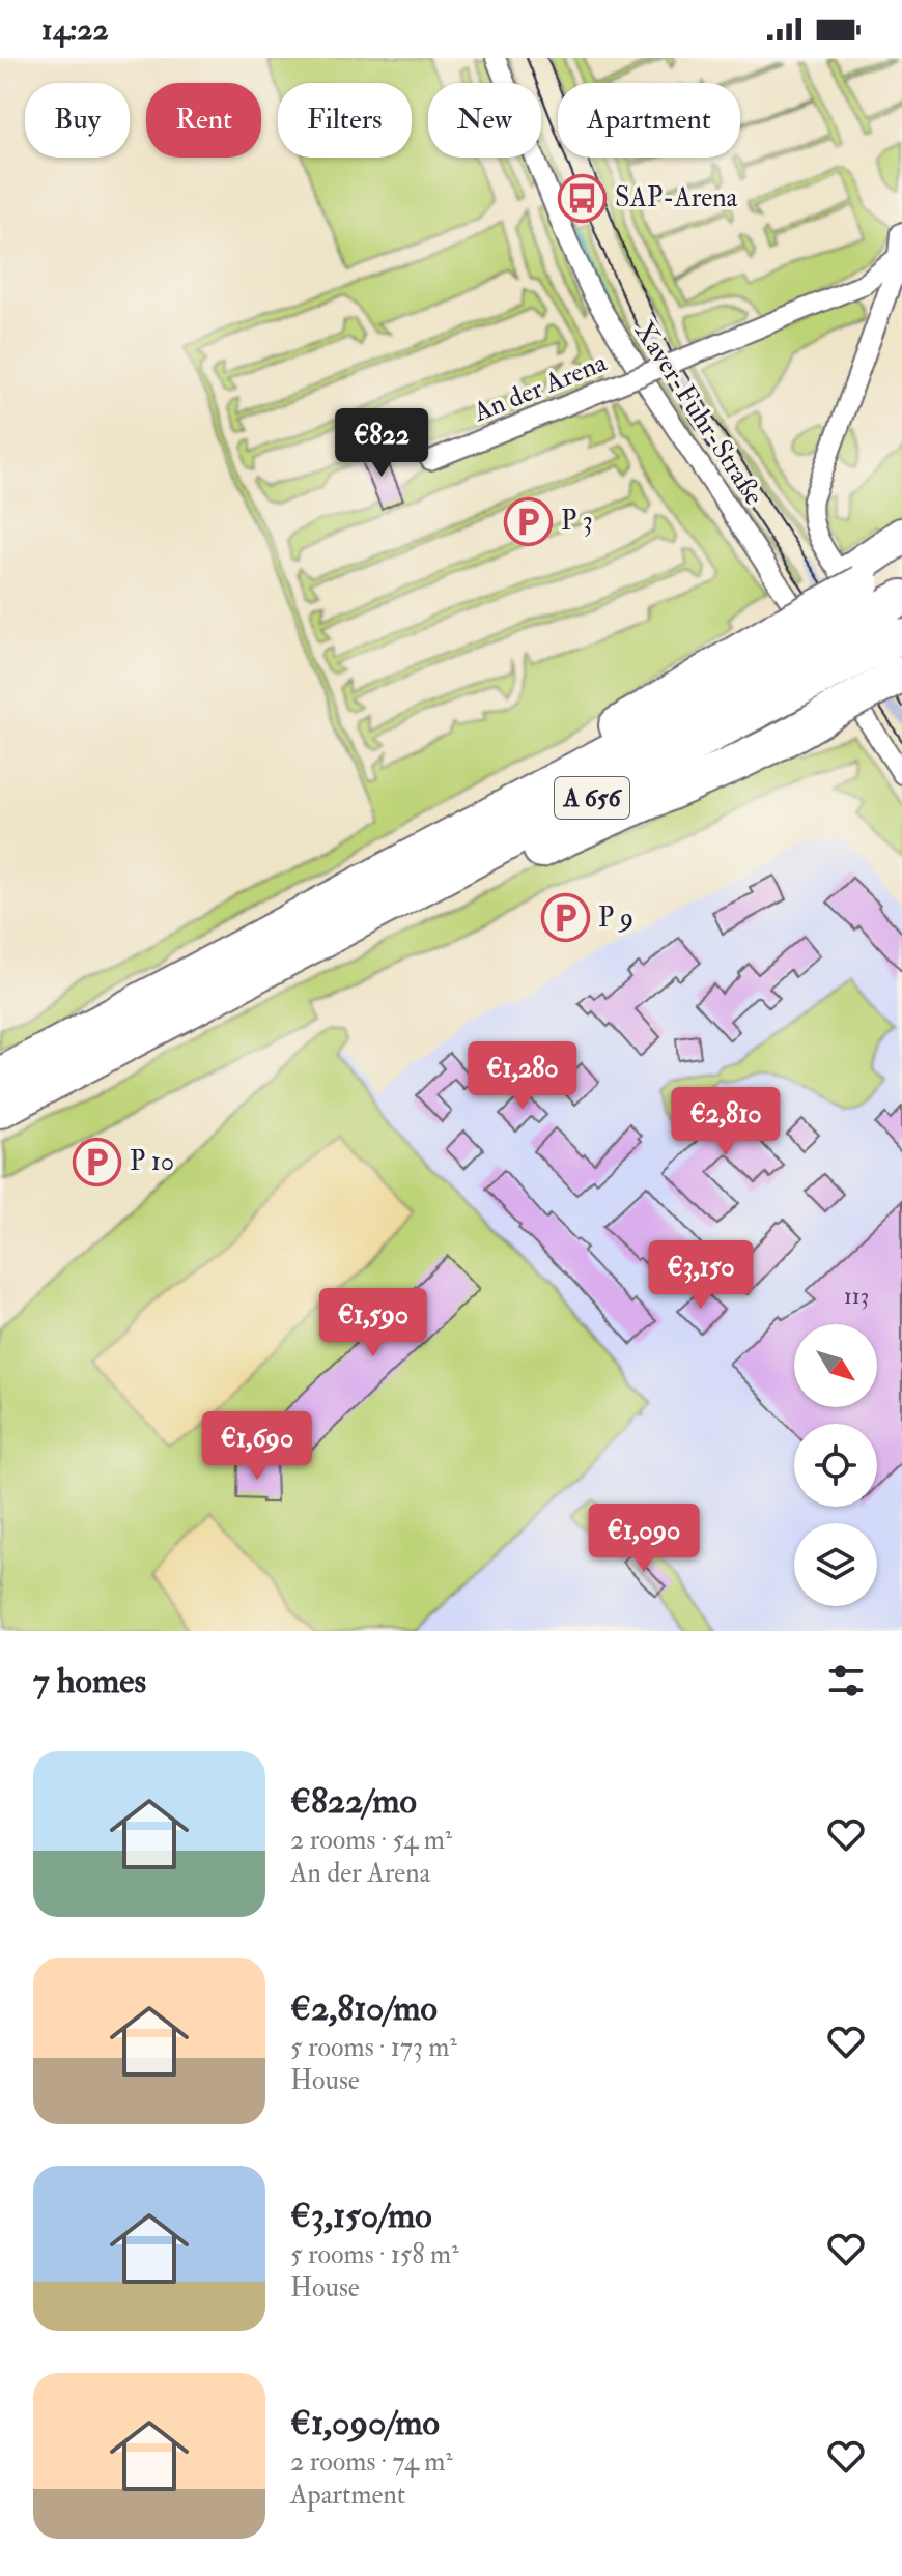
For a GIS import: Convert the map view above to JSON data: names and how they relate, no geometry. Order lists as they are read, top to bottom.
{
  "streets": {
    "highway": ["A 656"],
    "street": ["An der Arena", "Xaver-Fuhr-Straße"]
  },
  "crossings": [
    ["An der Arena", "A 656"]
  ],
  "places": {
    "bus stop": ["SAP-Arena"],
    "parking": ["P 3", "P 9", "P 10"]
  },
  "house_numbers": ["113"],
  "north": "bottom right",
  "page": {
    "status": "14:22",
    "chip": [
      "Buy",
      "Rent",
      "Filters",
      "New",
      "Apartment"
    ],
    "price": [
      "€822",
      "€1,280",
      "€2,810",
      "€3,150",
      "€1,590",
      "€1,690",
      "€1,090"
    ],
    "heading": "7 homes",
    "list": [
      {
        "name": "€822/mo",
        "note": "2 rooms · 54 m² · An der Arena"
      },
      {
        "name": "€2,810/mo",
        "note": "5 rooms · 173 m² · House"
      },
      {
        "name": "€3,150/mo",
        "note": "5 rooms · 158 m² · House"
      },
      {
        "name": "€1,090/mo",
        "note": "2 rooms · 74 m² · Apartment"
      }
    ]
  }
}
